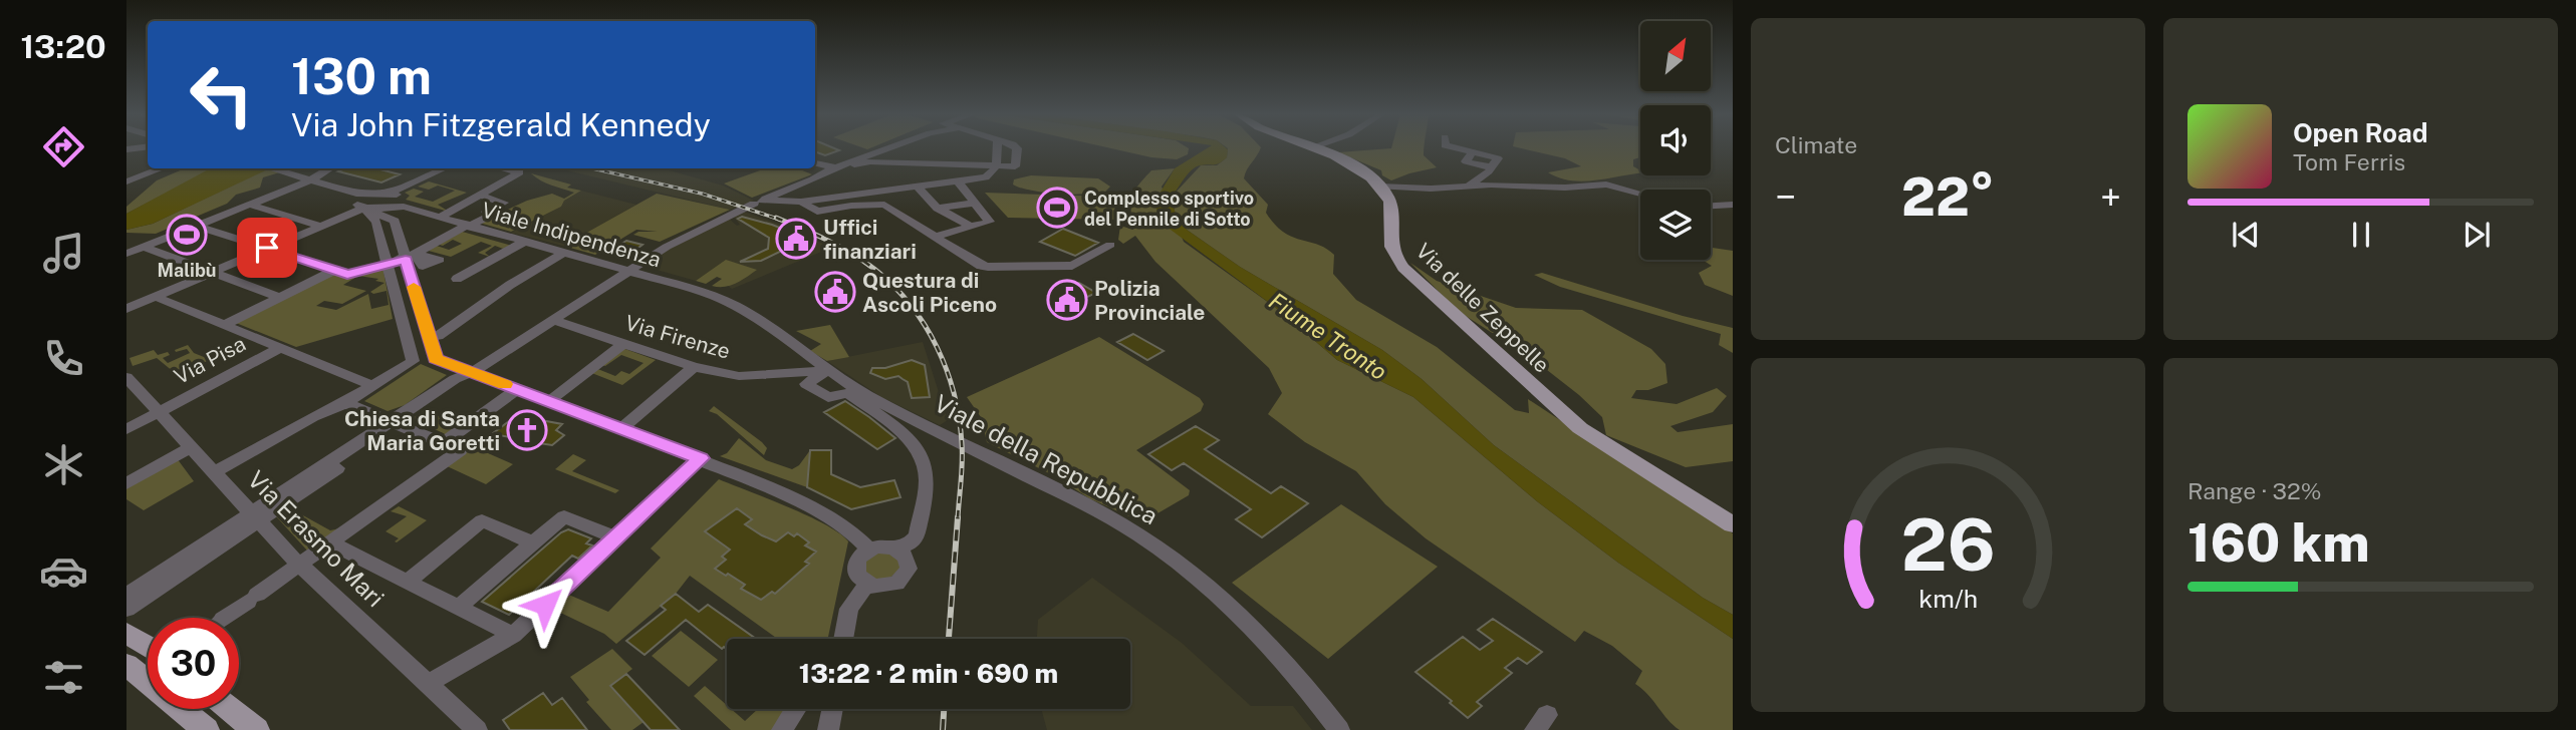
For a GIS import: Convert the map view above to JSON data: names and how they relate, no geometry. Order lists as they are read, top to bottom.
{
  "streets": {
    "main road": ["Via delle Zeppelle"],
    "street": [
      "Viale Indipendenza",
      "Via Firenze",
      "Via Pisa",
      "Viale della Repubblica",
      "Via Erasmo Mari"
    ]
  },
  "crossings": [
    ["Viale Indipendenza", "Viale della Repubblica"],
    ["Via Pisa", "Via Erasmo Mari"]
  ],
  "water": ["Fiume Tronto"],
  "places": {
    "sports": ["Complesso sportivo del Pennile di Sotto", "Malibù"],
    "public building": ["Uffici finanziari", "Questura di Ascoli Piceno", "Polizia Provinciale"],
    "church": ["Chiesa di Santa Maria Goretti"]
  },
  "north": "top right",
  "page": {
    "tabs": "13:20",
    "tile": [
      "Climate",
      ["Range · 32%", "160 km"]
    ],
    "turn": ["130 m", "Via John Fitzgerald Kennedy"],
    "song": ["Open Road", "Tom Ferris"],
    "heat": ["−", "22°", "+"],
    "limit": "30",
    "trip": "13:22 · 2 min · 690 m",
    "gauge": ["26", "km/h"]
  }
}
